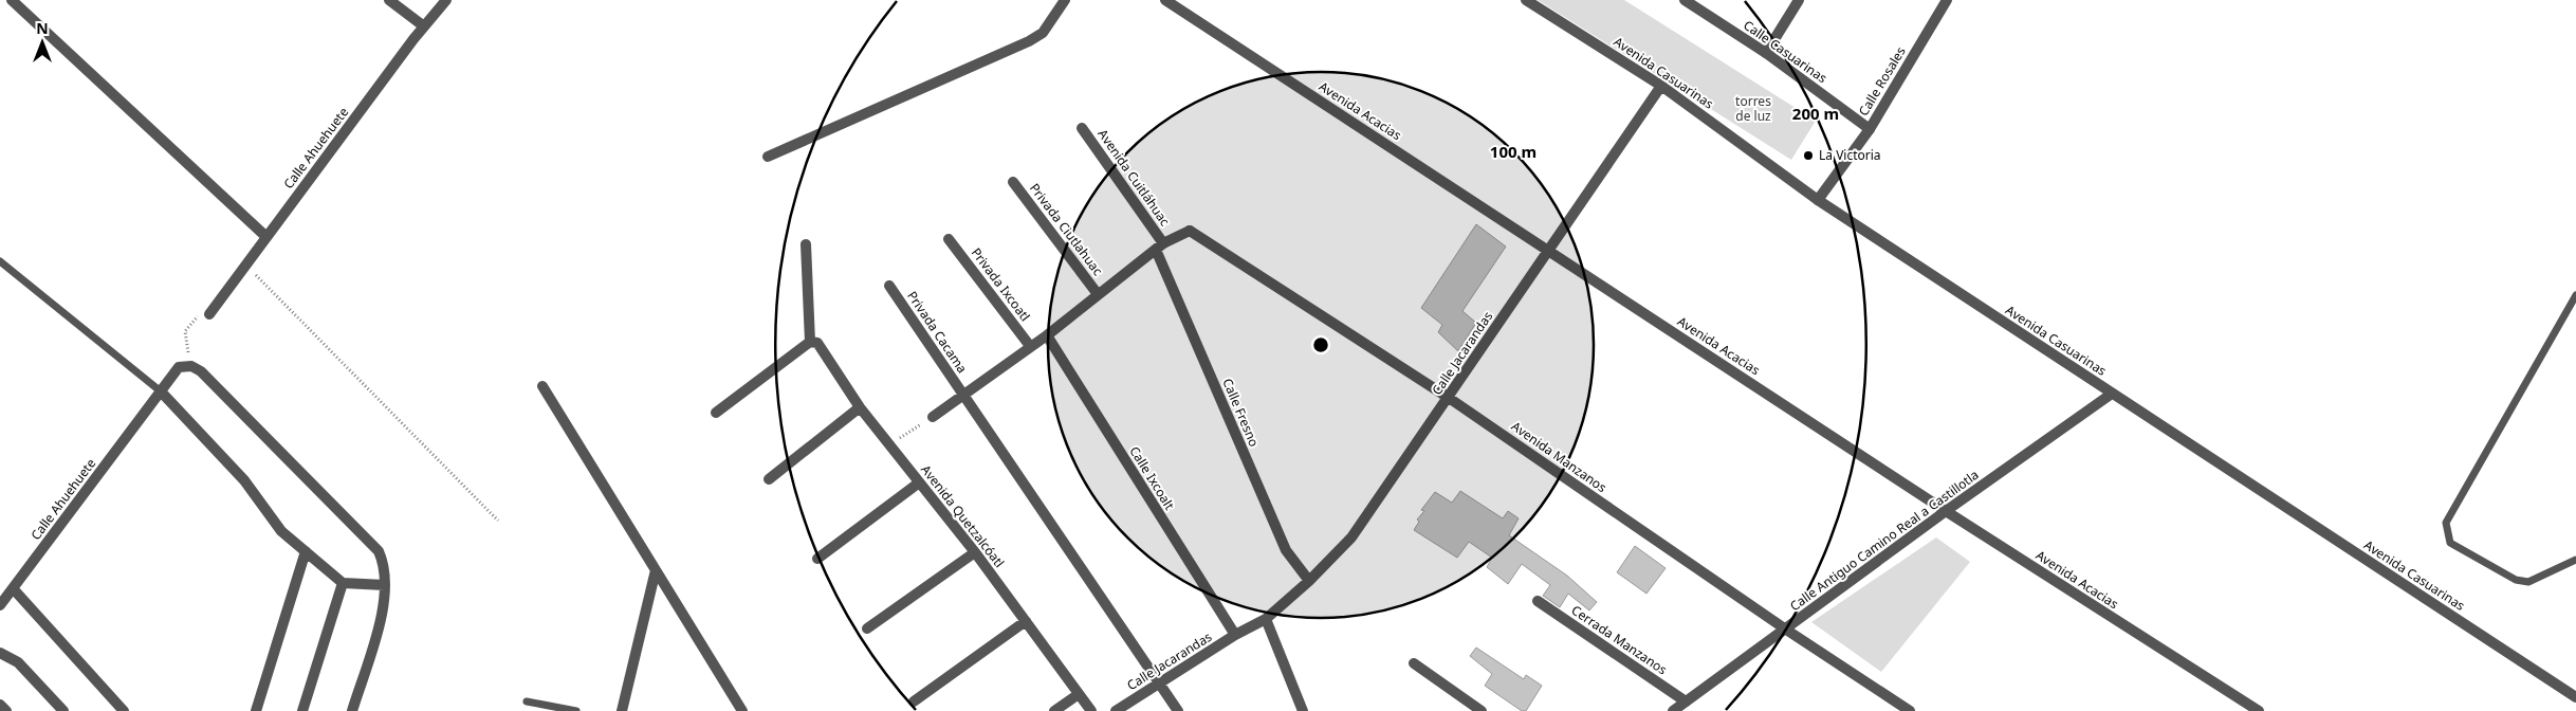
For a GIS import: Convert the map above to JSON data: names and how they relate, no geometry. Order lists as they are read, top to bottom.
{
  "streets": {
    "street": [
      "Calle Casuarinas",
      "Avenida Casuarinas",
      "Calle Rosales",
      "Avenida Acacias",
      "Calle Ahuehuete",
      "Avenida Cuitláhuac",
      "Privada Ciutlahuac",
      "Privada Ixcoatl",
      "Privada Cacama",
      "Calle Jacarandas",
      "Calle Fresno",
      "Avenida Manzanos",
      "Calle Ixcoalt",
      "Avenida Quetzalcóatl",
      "Calle Antiguo Camino Real a Castillotla",
      "Cerrada Manzanos"
    ]
  },
  "crossings": [
    ["Calle Casuarinas", "Calle Rosales"],
    ["Avenida Casuarinas", "Calle Rosales"],
    ["Avenida Casuarinas", "Calle Jacarandas"],
    ["Avenida Casuarinas", "Calle Antiguo Camino Real a Castillotla"],
    ["Avenida Acacias", "Calle Jacarandas"],
    ["Avenida Acacias", "Calle Antiguo Camino Real a Castillotla"],
    ["Avenida Cuitláhuac", "Calle Fresno"],
    ["Avenida Cuitláhuac", "Avenida Manzanos"],
    ["Privada Cacama", "Calle Jacarandas"],
    ["Calle Jacarandas", "Calle Fresno"],
    ["Calle Jacarandas", "Avenida Manzanos"],
    ["Calle Jacarandas", "Calle Ixcoalt"],
    ["Calle Fresno", "Avenida Manzanos"],
    ["Avenida Manzanos", "Calle Antiguo Camino Real a Castillotla"],
    ["Calle Antiguo Camino Real a Castillotla", "Cerrada Manzanos"]
  ],
  "parks": ["torres de luz"],
  "places": ["La Victoria"],
  "north": "top",
  "rings": ["200 m", "100 m"]
}
